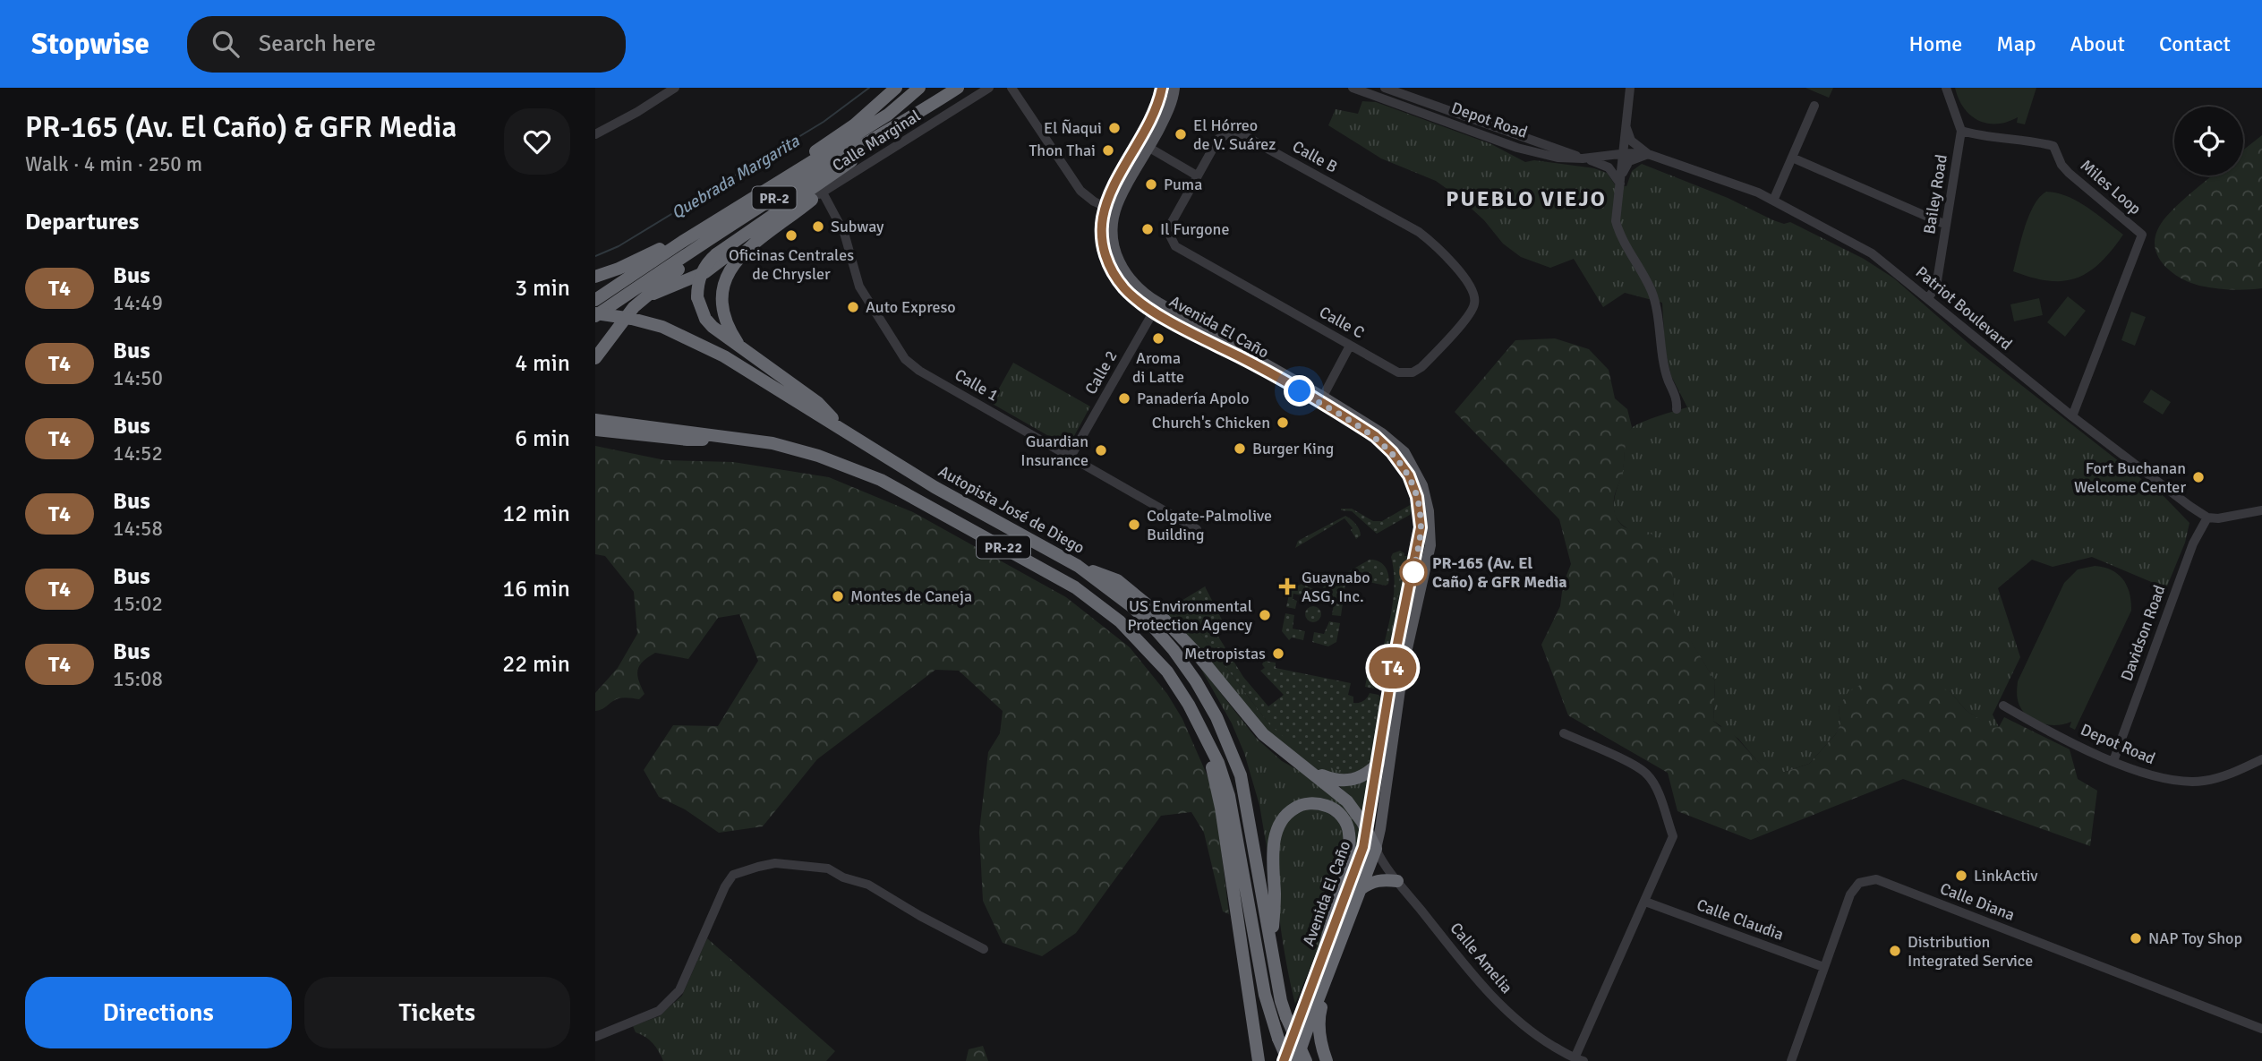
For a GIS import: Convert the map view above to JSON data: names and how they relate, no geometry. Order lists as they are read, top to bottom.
{
  "streets": {
    "highway": [
      "PR-2",
      "Avenida El Caño",
      "Autopista José de Diego",
      "PR-22"
    ],
    "street": [
      "Depot Road",
      "Calle Marginal",
      "Calle B",
      "Miles Loop",
      "Bailey Road",
      "Patriot Boulevard",
      "Calle C",
      "Calle 2",
      "Calle 1",
      "Davidson Road",
      "Calle Diana",
      "Calle Claudia",
      "Calle Amelia"
    ]
  },
  "crossings": [
    ["Depot Road", "Patriot Boulevard"],
    ["Depot Road", "Davidson Road"],
    ["Calle Marginal", "Calle 1"],
    ["Calle B", "Calle C"],
    ["Miles Loop", "Bailey Road"],
    ["Miles Loop", "Patriot Boulevard"],
    ["Bailey Road", "Patriot Boulevard"],
    ["PR-2", "Autopista José de Diego"],
    ["Patriot Boulevard", "Davidson Road"],
    ["Avenida El Caño", "Calle 2"],
    ["Avenida El Caño", "PR-22"],
    ["Avenida El Caño", "Calle Amelia"],
    ["Calle 2", "Calle 1"],
    ["Calle Diana", "Calle Claudia"]
  ],
  "districts": ["PUEBLO VIEJO"],
  "water": ["Quebrada Margarita"],
  "places": {
    "other": [
      "El Ñaqui",
      "El Hórreo de V. Suárez",
      "Thon Thai",
      "Puma",
      "Subway",
      "Il Furgone",
      "Oficinas Centrales de Chrysler",
      "Auto Expreso",
      "Aroma di Latte",
      "Panadería Apolo",
      "Church's Chicken",
      "Burger King",
      "Guardian Insurance",
      "Fort Buchanan Welcome Center",
      "Colgate-Palmolive Building",
      "PR-165 (Av. El Caño) & GFR Media",
      "Montes de Caneja",
      "US Environmental Protection Agency",
      "Metropistas",
      "LinkActiv",
      "NAP Toy Shop",
      "Distribution Integrated Service"
    ],
    "health": ["Guaynabo ASG, Inc."]
  },
  "lines": ["bus line T4"],
  "page": {
    "header": "Stopwise",
    "search": "Search here",
    "nav": [
      "Home",
      "Map",
      "About",
      "Contact"
    ],
    "heading": [
      ["PR-165 (Av. El Caño) & GFR Media", "Walk · 4 min · 250 m"],
      "Departures"
    ],
    "on_map": "T4",
    "list": [
      {
        "mark": "T4",
        "name": "Bus",
        "note": "14:49",
        "value": "3 min"
      },
      {
        "mark": "T4",
        "name": "Bus",
        "note": "14:50",
        "value": "4 min"
      },
      {
        "mark": "T4",
        "name": "Bus",
        "note": "14:52",
        "value": "6 min"
      },
      {
        "mark": "T4",
        "name": "Bus",
        "note": "14:58",
        "value": "12 min"
      },
      {
        "mark": "T4",
        "name": "Bus",
        "note": "15:02",
        "value": "16 min"
      },
      {
        "mark": "T4",
        "name": "Bus",
        "note": "15:08",
        "value": "22 min"
      }
    ],
    "buttons": ["Directions", "Tickets"]
  }
}
